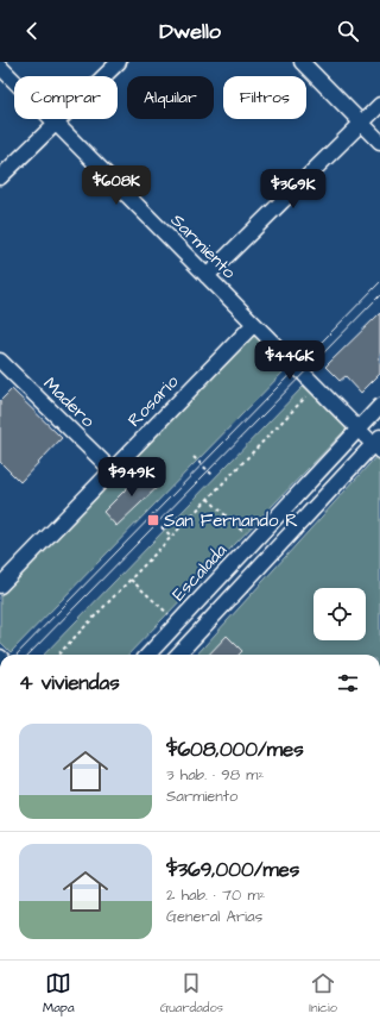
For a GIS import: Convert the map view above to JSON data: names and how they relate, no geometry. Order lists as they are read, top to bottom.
{
  "streets": {
    "street": [
      "Sarmiento",
      "Rosario",
      "Madero",
      "Escalada"
    ]
  },
  "crossings": [
    ["Sarmiento", "Rosario"],
    ["Sarmiento", "Escalada"],
    ["Rosario", "Madero"]
  ],
  "places": {
    "transit": ["San Fernando R"]
  },
  "page": {
    "header": "Dwello",
    "chip": ["Comprar", "Alquilar", "Filtros"],
    "price": [
      "$608K",
      "$369K",
      "$446K",
      "$949K"
    ],
    "heading": "4 viviendas",
    "list": [
      {
        "name": "$608,000/mes",
        "note": "3 hab. · 98 m² · Sarmiento"
      },
      {
        "name": "$369,000/mes",
        "note": "2 hab. · 70 m² · General Arias"
      }
    ],
    "tabs": ["Mapa", "Guardados", "Inicio"]
  }
}
